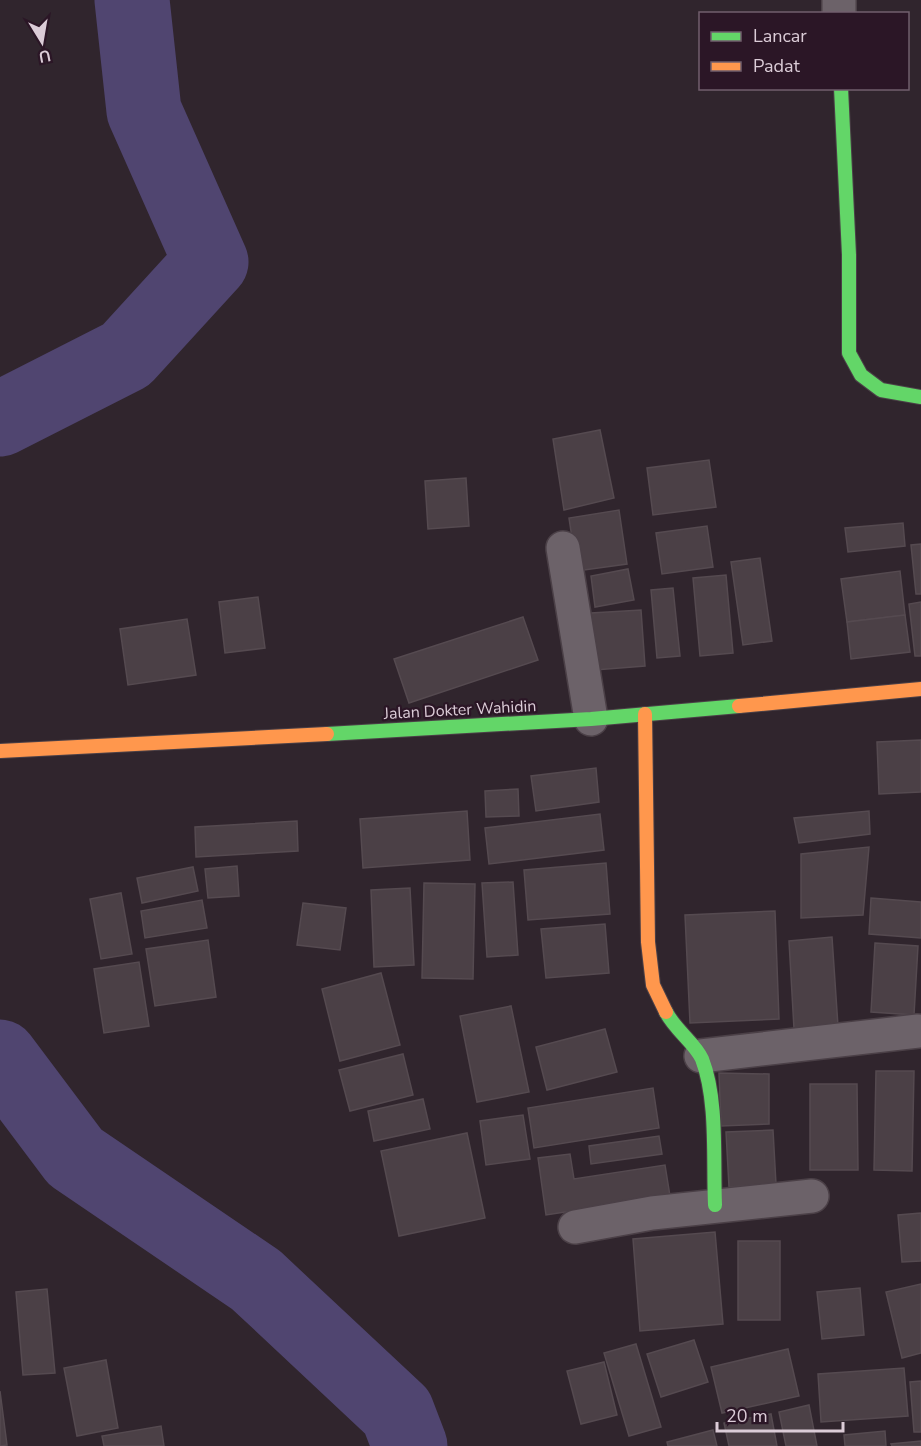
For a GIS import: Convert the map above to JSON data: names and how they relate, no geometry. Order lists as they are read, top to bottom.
{
  "streets": {
    "main road": ["Jalan Dokter Wahidin"]
  },
  "legend": ["Lancar", "Padat"],
  "scale_bar": "20 m",
  "north": "bottom"
}
